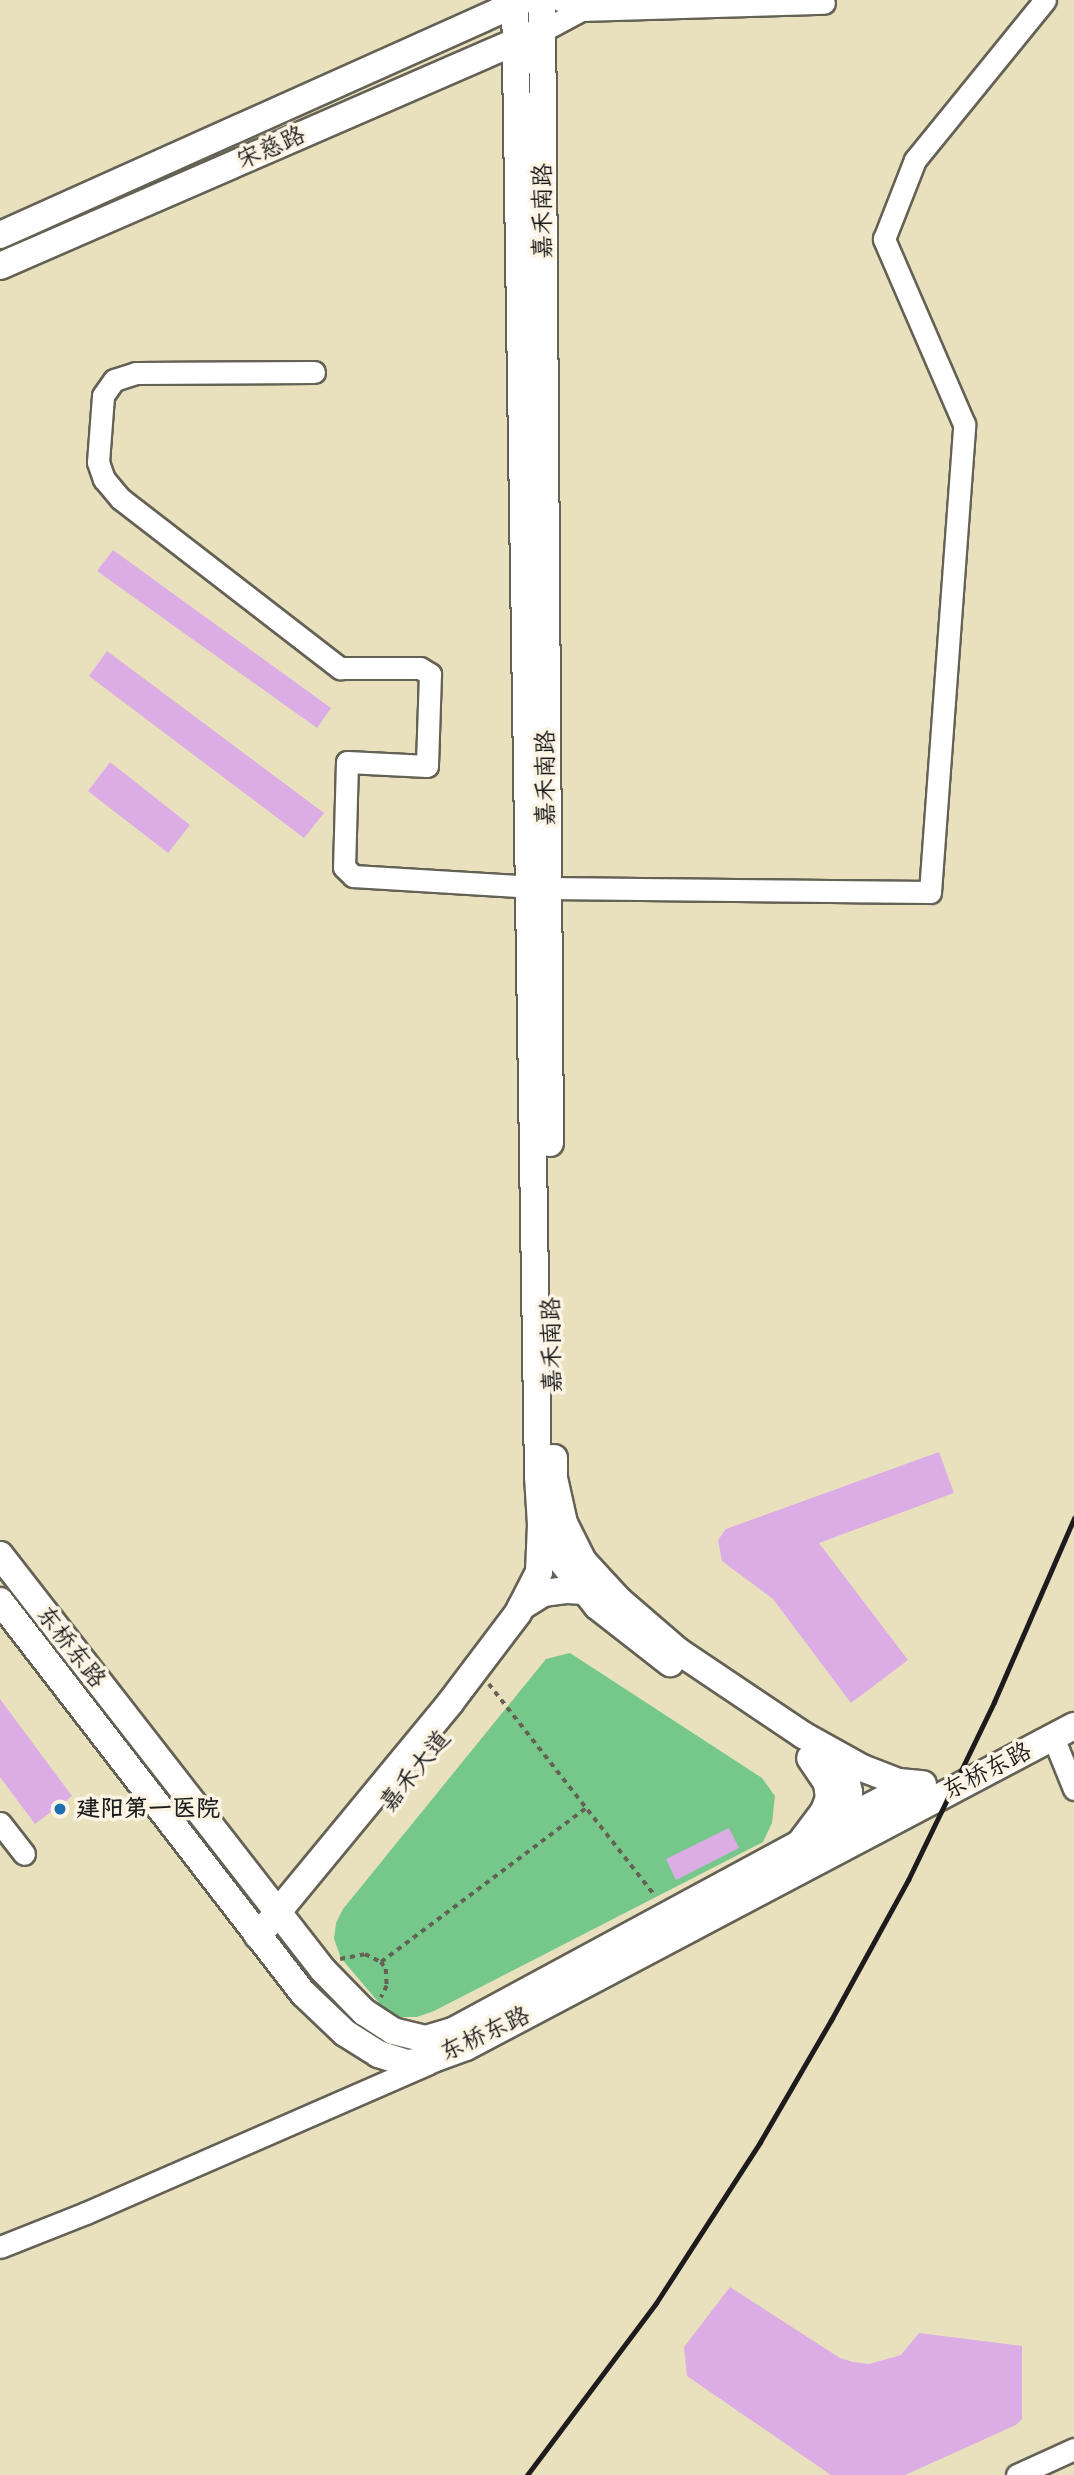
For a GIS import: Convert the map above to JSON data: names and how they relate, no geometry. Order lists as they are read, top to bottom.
{
  "streets": {
    "main road": [
      "宋慈路",
      "嘉禾南路",
      "东桥东路",
      "嘉禾大道"
    ]
  },
  "crossings": [
    ["宋慈路", "嘉禾南路"],
    ["东桥东路", "嘉禾大道"]
  ],
  "places": ["建阳第一医院"]
}
